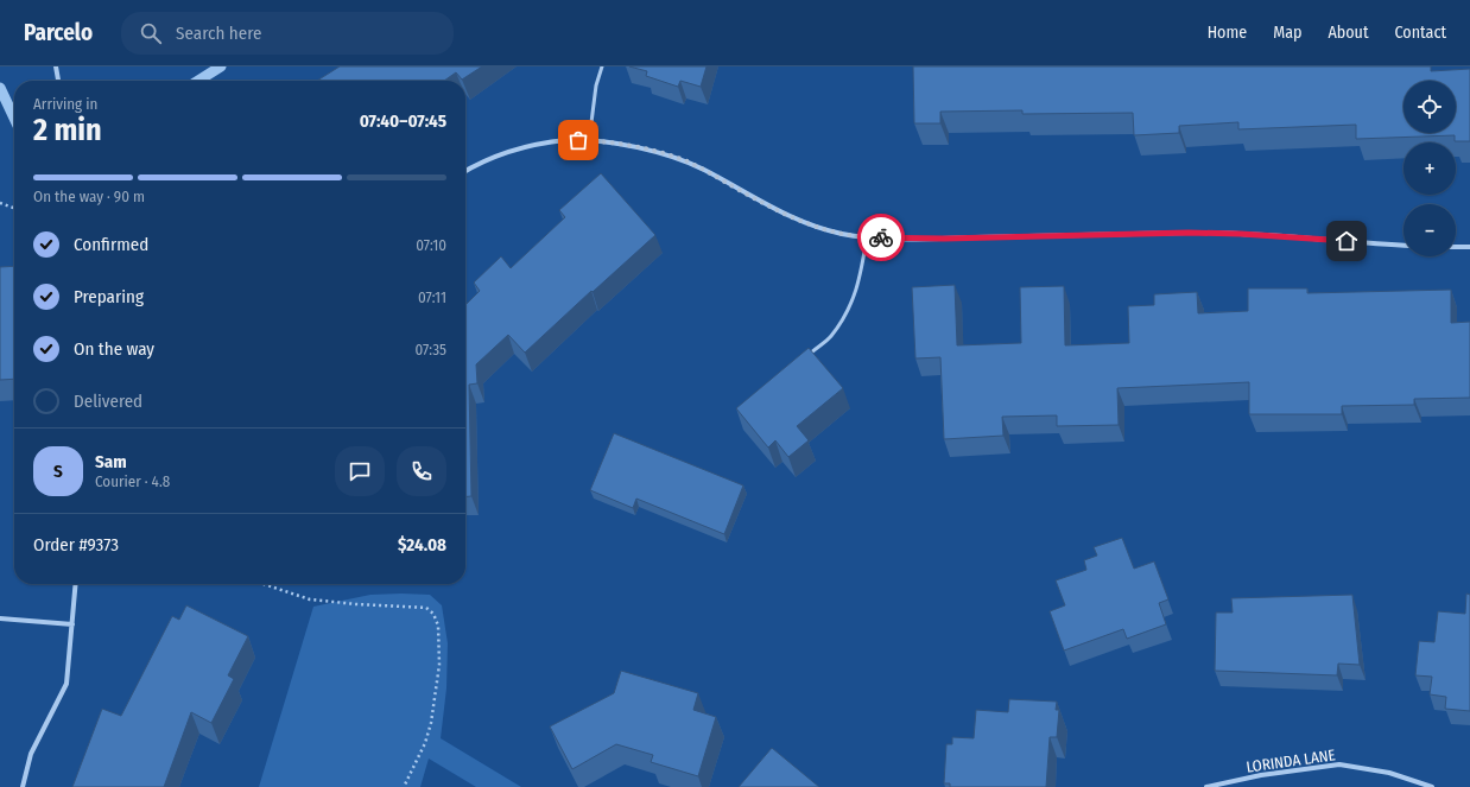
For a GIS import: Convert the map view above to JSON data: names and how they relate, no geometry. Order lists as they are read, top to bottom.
{
  "streets": {
    "street": ["LORINDA LANE"]
  },
  "page": {
    "header": "Parcelo",
    "search": "Search here",
    "nav": [
      "Home",
      "Map",
      "About",
      "Contact"
    ],
    "map_buttons": ["+", "−"],
    "heading": ["2 min", "Arriving in", "07:40–07:45"],
    "panel": [
      "Sam",
      "Courier · 4.8",
      "Order #9373",
      "$24.08"
    ],
    "bar": "On the way · 90 m",
    "list": [
      ["Confirmed", "07:10"],
      ["Preparing", "07:11"],
      ["On the way", "07:35"],
      "Delivered"
    ],
    "round": "S"
  }
}
